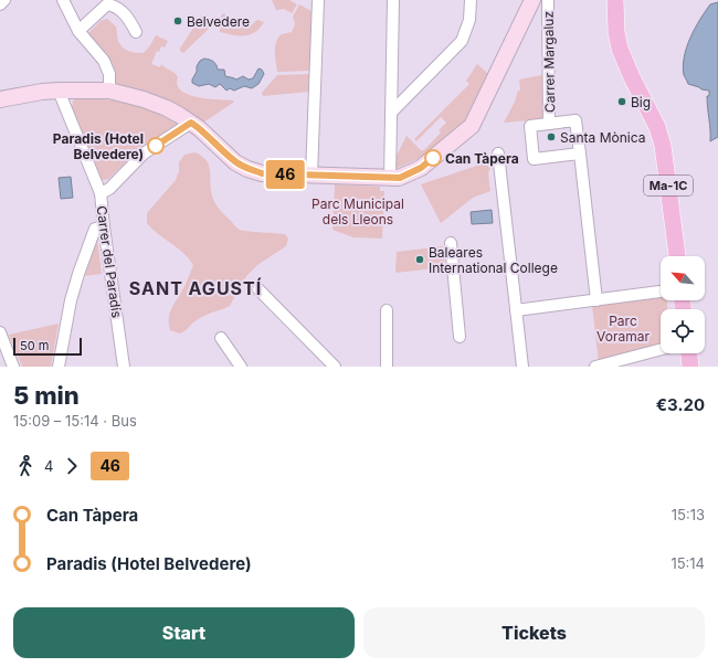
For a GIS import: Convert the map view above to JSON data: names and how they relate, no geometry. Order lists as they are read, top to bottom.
{
  "streets": {
    "main road": ["Ma-1C"],
    "street": ["Carrer Margaluz", "Carrer del Paradís"]
  },
  "districts": ["SANT AGUSTÍ"],
  "parks": ["Parc Municipal dels Lleons", "Parc Voramar"],
  "places": [
    "Belvedere",
    "Big",
    "Santa Mònica",
    "Paradis (Hotel Belvedere)",
    "Can Tàpera",
    "Baleares International College"
  ],
  "lines": ["bus line 46"],
  "scale_bar": "50 m",
  "north": "top left",
  "page": {
    "on_map": "46",
    "scale": "50 m",
    "heading": ["5 min", "15:09 – 15:14 · Bus", "€3.20"],
    "legs": ["4", "46"],
    "list": [
      {
        "name": "Can Tàpera",
        "value": "15:13"
      },
      {
        "name": "Paradis (Hotel Belvedere)",
        "value": "15:14"
      }
    ],
    "buttons": ["Start", "Tickets"]
  }
}
